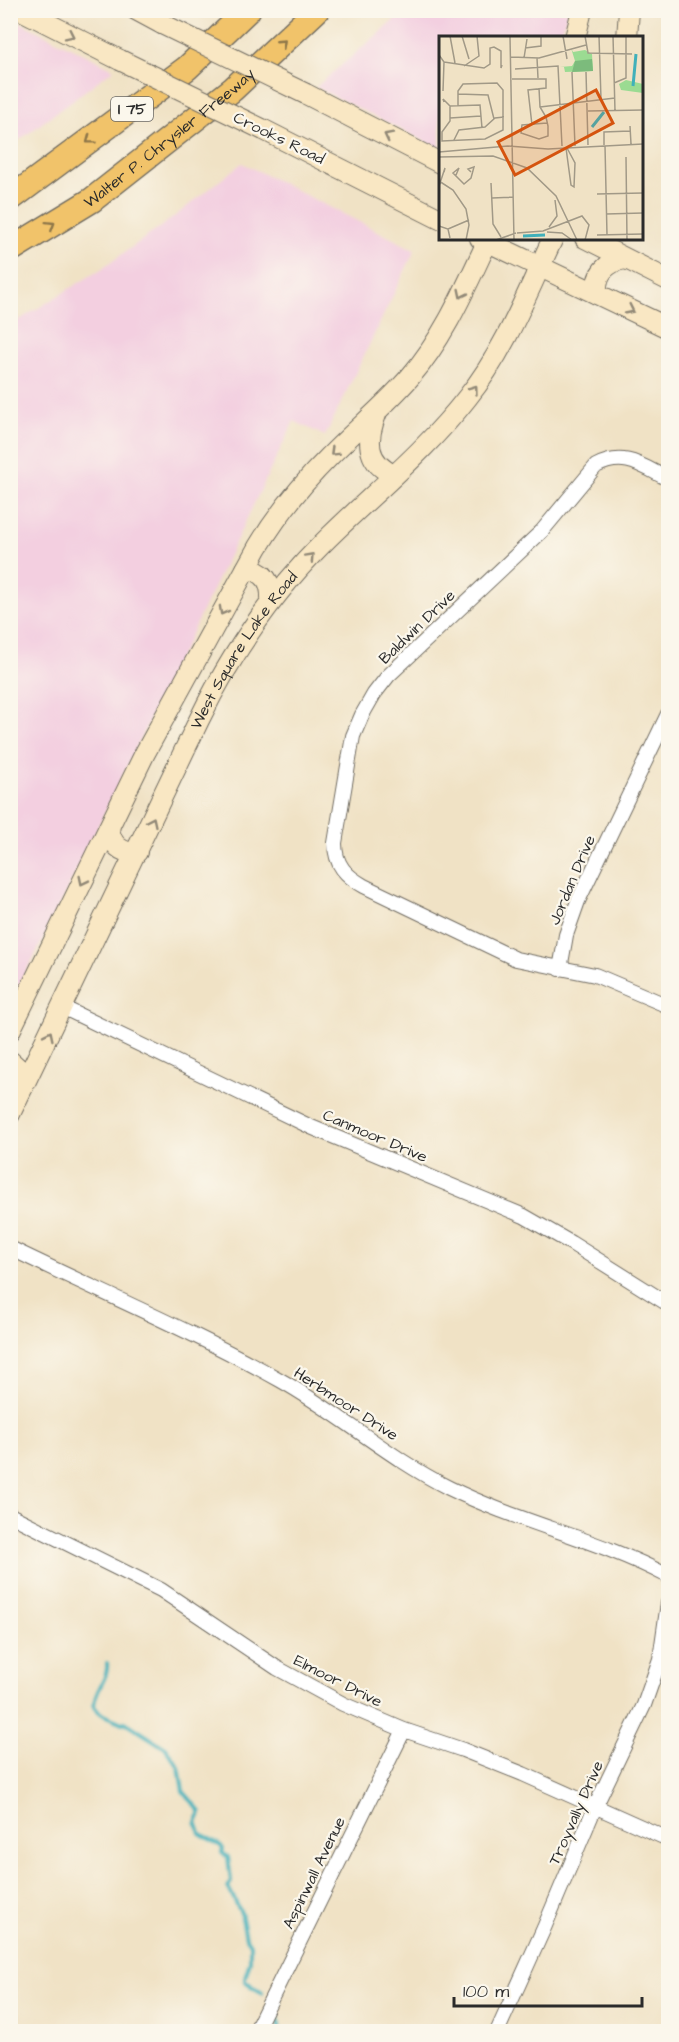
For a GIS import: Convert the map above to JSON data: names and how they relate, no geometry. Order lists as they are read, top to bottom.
{
  "streets": {
    "highway": ["I 75", "Walter P. Chrysler Freeway"],
    "main road": ["Crooks Road", "West Square Lake Road"],
    "street": [
      "Baldwin Drive",
      "Jordan Drive",
      "Canmoor Drive",
      "Herbmoor Drive",
      "Elmoor Drive",
      "Troyvally Drive",
      "Aspinwall Avenue"
    ]
  },
  "crossings": [
    ["Baldwin Drive", "Jordan Drive"],
    ["West Square Lake Road", "Canmoor Drive"],
    ["Elmoor Drive", "Troyvally Drive"],
    ["Elmoor Drive", "Aspinwall Avenue"]
  ],
  "scale_bar": "100 m"
}
